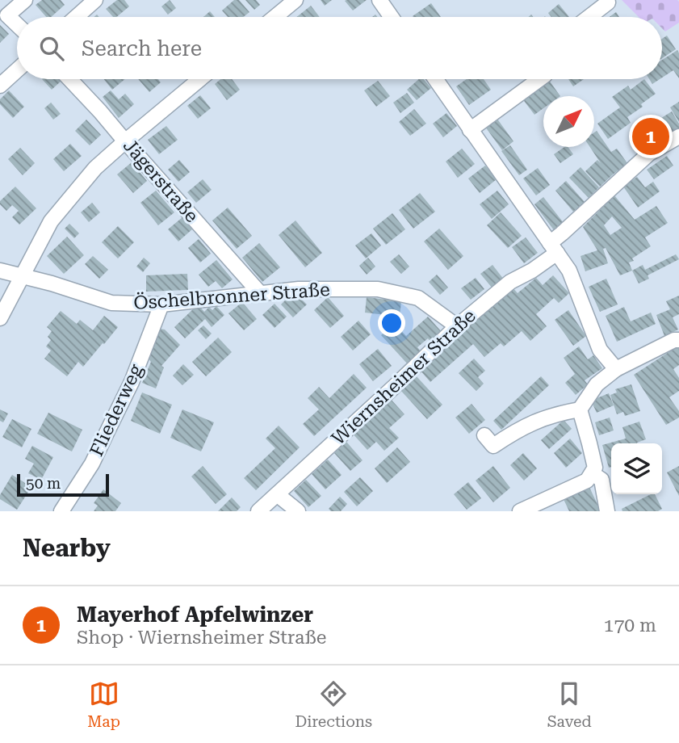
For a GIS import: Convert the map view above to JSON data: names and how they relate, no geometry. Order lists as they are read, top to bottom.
{
  "streets": {
    "street": [
      "Jägerstraße",
      "Öschelbronner Straße",
      "Wiernsheimer Straße",
      "Fliederweg"
    ]
  },
  "crossings": [
    ["Jägerstraße", "Öschelbronner Straße"],
    ["Öschelbronner Straße", "Wiernsheimer Straße"],
    ["Öschelbronner Straße", "Fliederweg"]
  ],
  "scale_bar": "50 m",
  "north": "top right",
  "page": {
    "search": "Search here",
    "pins": "1",
    "scale": "50 m",
    "heading": "Nearby",
    "list": [
      {
        "mark": "1",
        "name": "Mayerhof Apfelwinzer",
        "note": "Shop · Wiernsheimer Straße",
        "value": "170 m"
      }
    ],
    "nav": ["Map", "Directions", "Saved"]
  }
}
